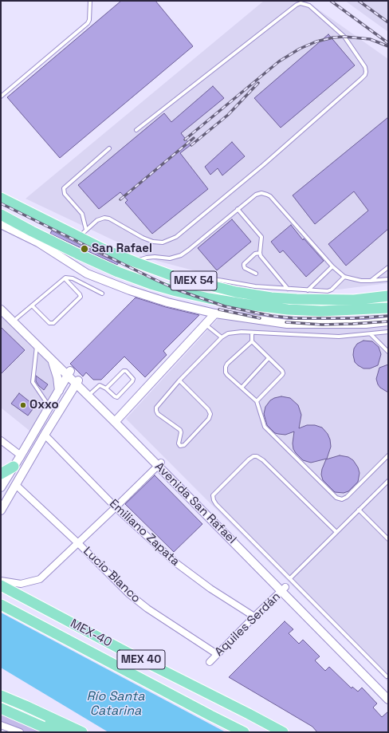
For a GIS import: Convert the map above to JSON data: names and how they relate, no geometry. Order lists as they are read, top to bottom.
{
  "streets": {
    "highway": ["MEX 54", "MEX-40", "MEX 40"],
    "street": [
      "Avenida San Rafael",
      "Emiliano Zapata",
      "Lucio Blanco",
      "Aquiles Serdán"
    ]
  },
  "crossings": [
    ["Avenida San Rafael", "Aquiles Serdán"],
    ["Emiliano Zapata", "Aquiles Serdán"],
    ["Lucio Blanco", "Aquiles Serdán"]
  ],
  "water": ["Río Santa Catarina"],
  "places": ["San Rafael", "Oxxo"]
}
